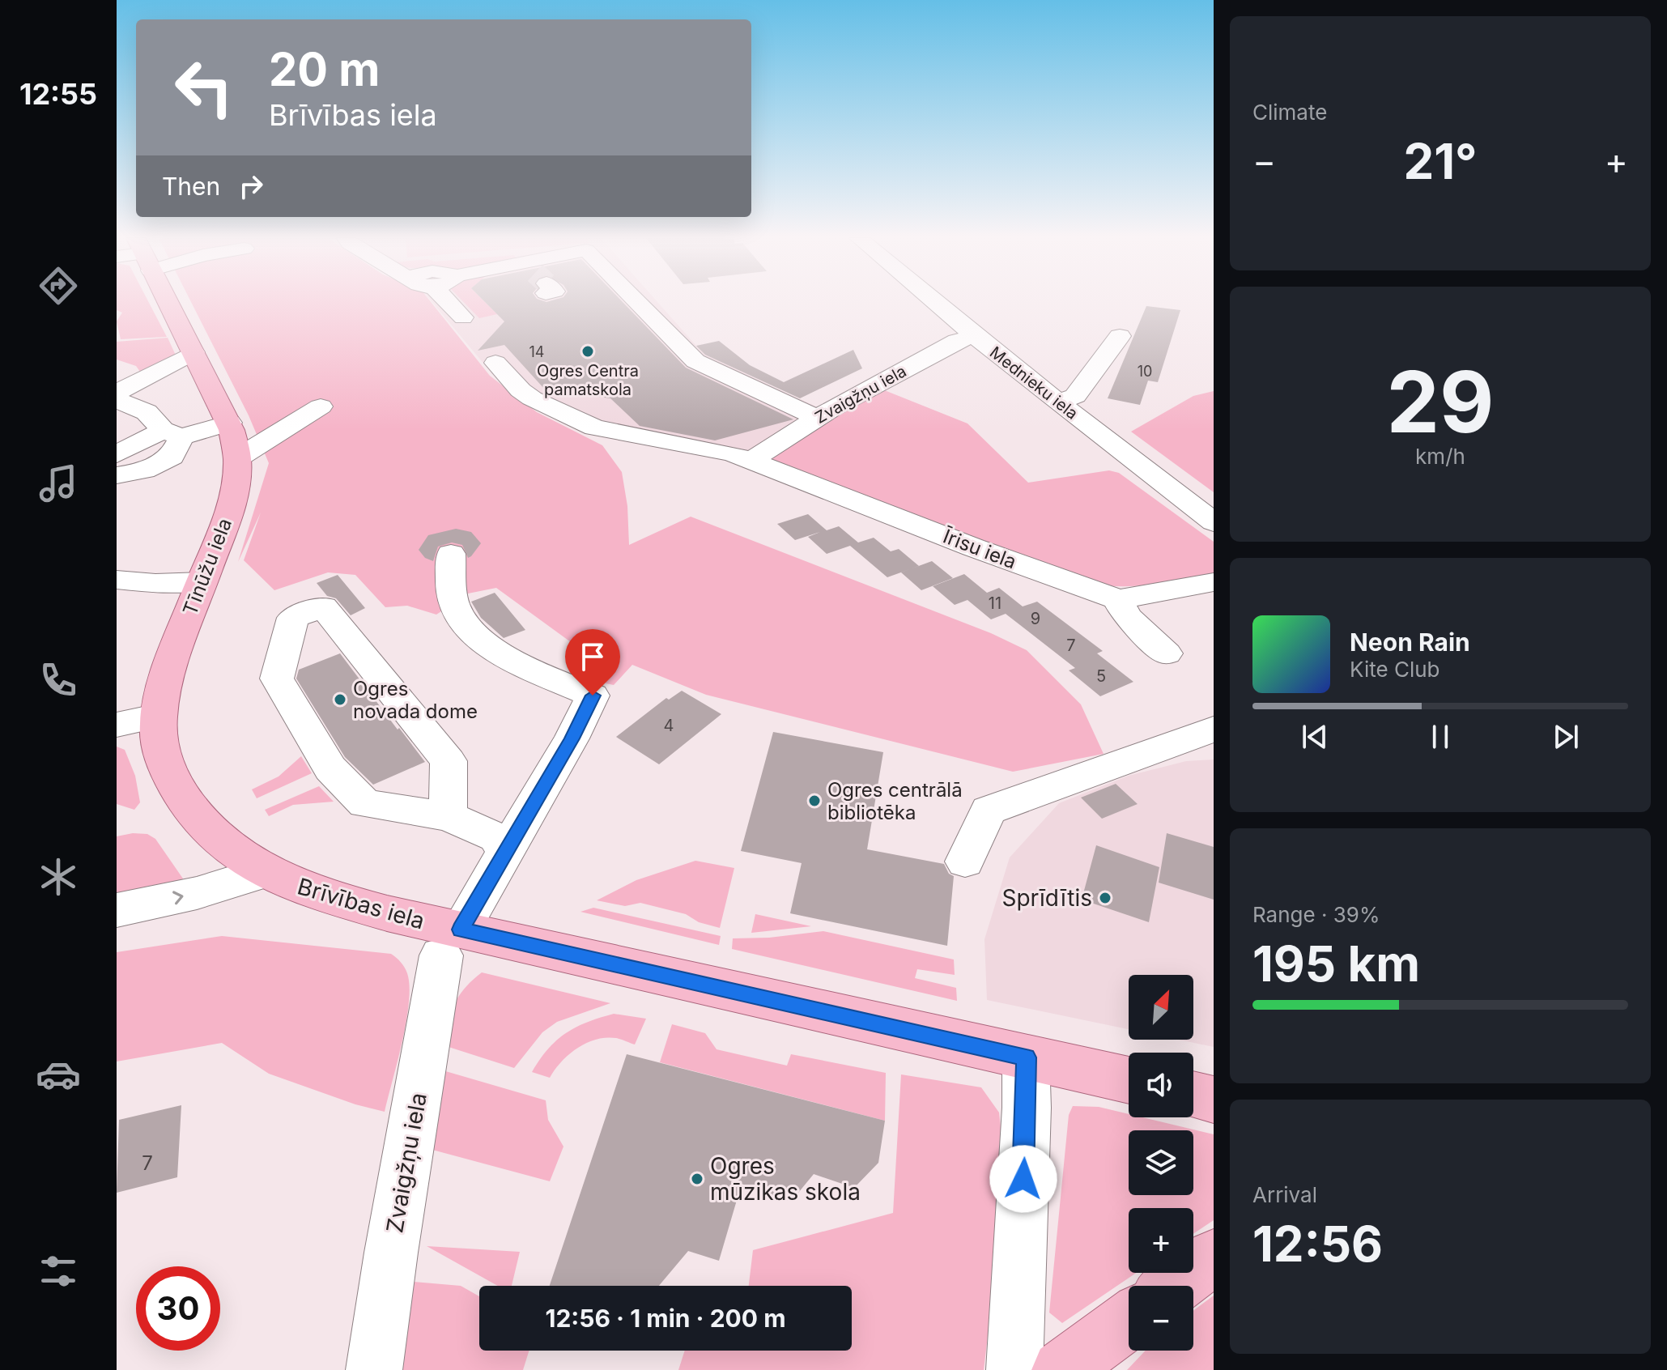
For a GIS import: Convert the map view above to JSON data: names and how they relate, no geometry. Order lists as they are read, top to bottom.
{
  "streets": {
    "main road": ["Tīnūžu iela", "Brīvības iela"],
    "street": ["Mednieku iela", "Zvaigžņu iela", "Īrisu iela"]
  },
  "crossings": [
    ["Mednieku iela", "Zvaigžņu iela"],
    ["Zvaigžņu iela", "Īrisu iela"],
    ["Zvaigžņu iela", "Brīvības iela"],
    ["Tīnūžu iela", "Brīvības iela"]
  ],
  "places": [
    "Ogres Centra pamatskola",
    "Ogres novada dome",
    "Ogres centrālā bibliotēka",
    "Sprīdītis",
    "Ogres mūzikas skola"
  ],
  "house_numbers": [
    "14",
    "10",
    "11",
    "9",
    "7",
    "5",
    "4",
    "7"
  ],
  "north": "top right",
  "page": {
    "tabs": "12:55",
    "tile": [
      "Climate",
      ["29", "km/h"],
      ["Range · 39%", "195 km"],
      ["Arrival", "12:56"]
    ],
    "turn": ["20 m", "Brīvības iela"],
    "heat": ["−", "21°", "+"],
    "then": "Then",
    "song": ["Neon Rain", "Kite Club"],
    "map_buttons": ["+", "−"],
    "limit": "30",
    "trip": "12:56 · 1 min · 200 m"
  }
}
